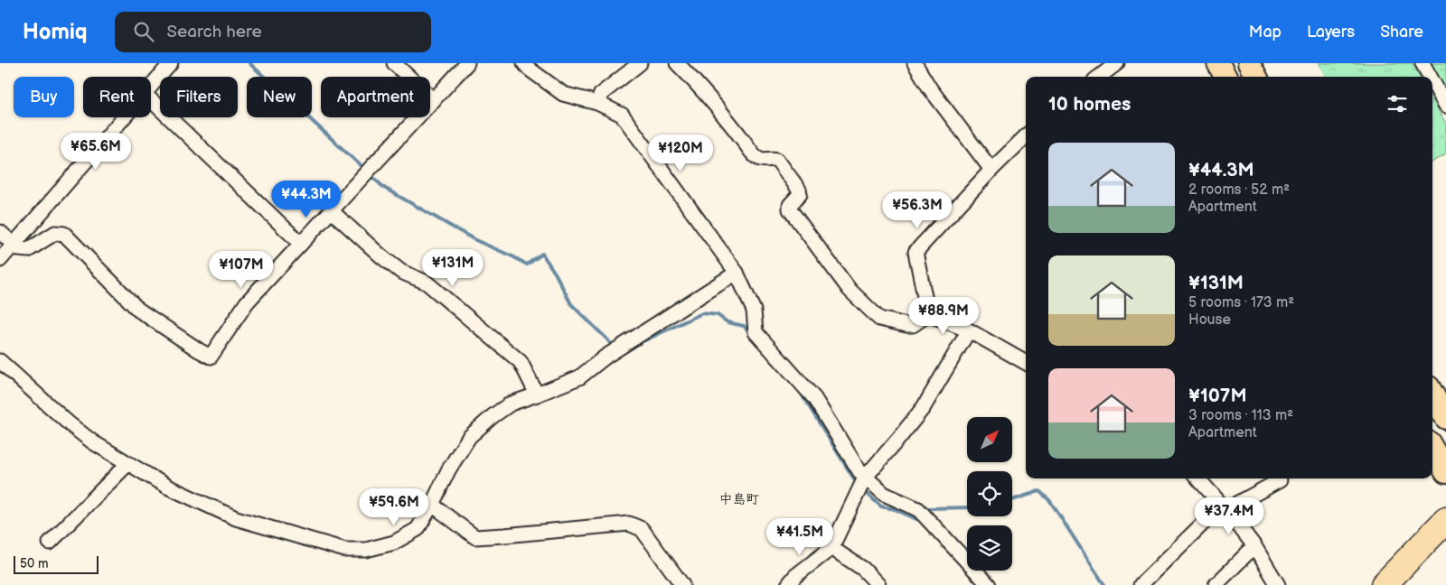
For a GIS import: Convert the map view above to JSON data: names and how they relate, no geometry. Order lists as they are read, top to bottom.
{
  "districts": ["中島町"],
  "scale_bar": "50 m",
  "north": "top right",
  "page": {
    "header": "Homiq",
    "search": "Search here",
    "nav": ["Map", "Layers", "Share"],
    "chip": [
      "Buy",
      "Rent",
      "Filters",
      "New",
      "Apartment"
    ],
    "heading": "10 homes",
    "list": [
      {
        "name": "¥44.3M",
        "note": "2 rooms · 52 m² · Apartment"
      },
      {
        "name": "¥131M",
        "note": "5 rooms · 173 m² · House"
      },
      {
        "name": "¥107M",
        "note": "3 rooms · 113 m² · Apartment"
      }
    ],
    "price": [
      "¥65.6M",
      "¥120M",
      "¥44.3M",
      "¥56.3M",
      "¥131M",
      "¥107M",
      "¥88.9M",
      "¥59.6M",
      "¥37.4M",
      "¥41.5M"
    ],
    "scale": "50 m"
  }
}
